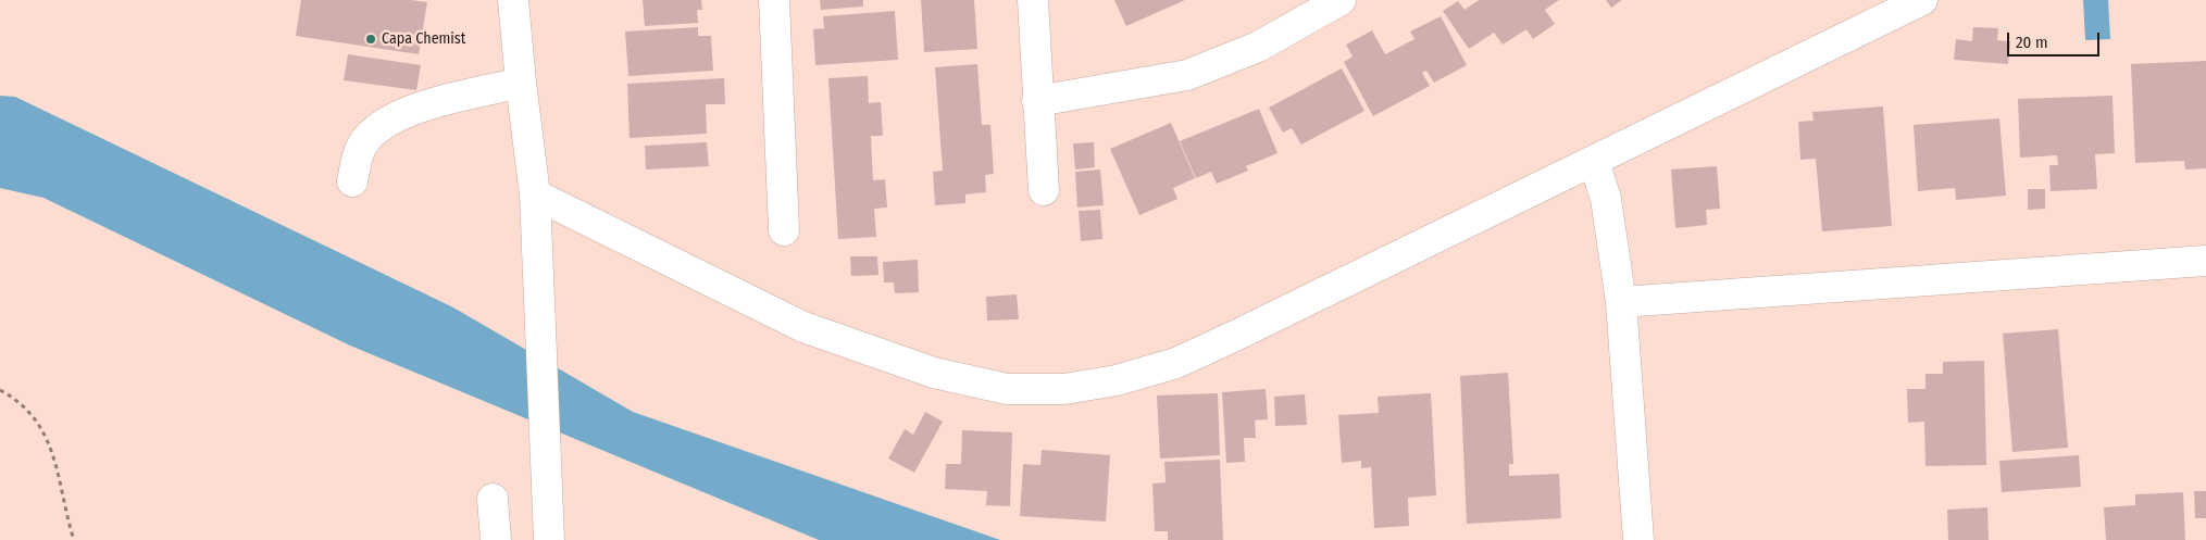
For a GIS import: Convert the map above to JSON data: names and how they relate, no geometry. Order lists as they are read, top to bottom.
{
  "places": ["Capa Chemist"],
  "scale_bar": "20 m"
}
